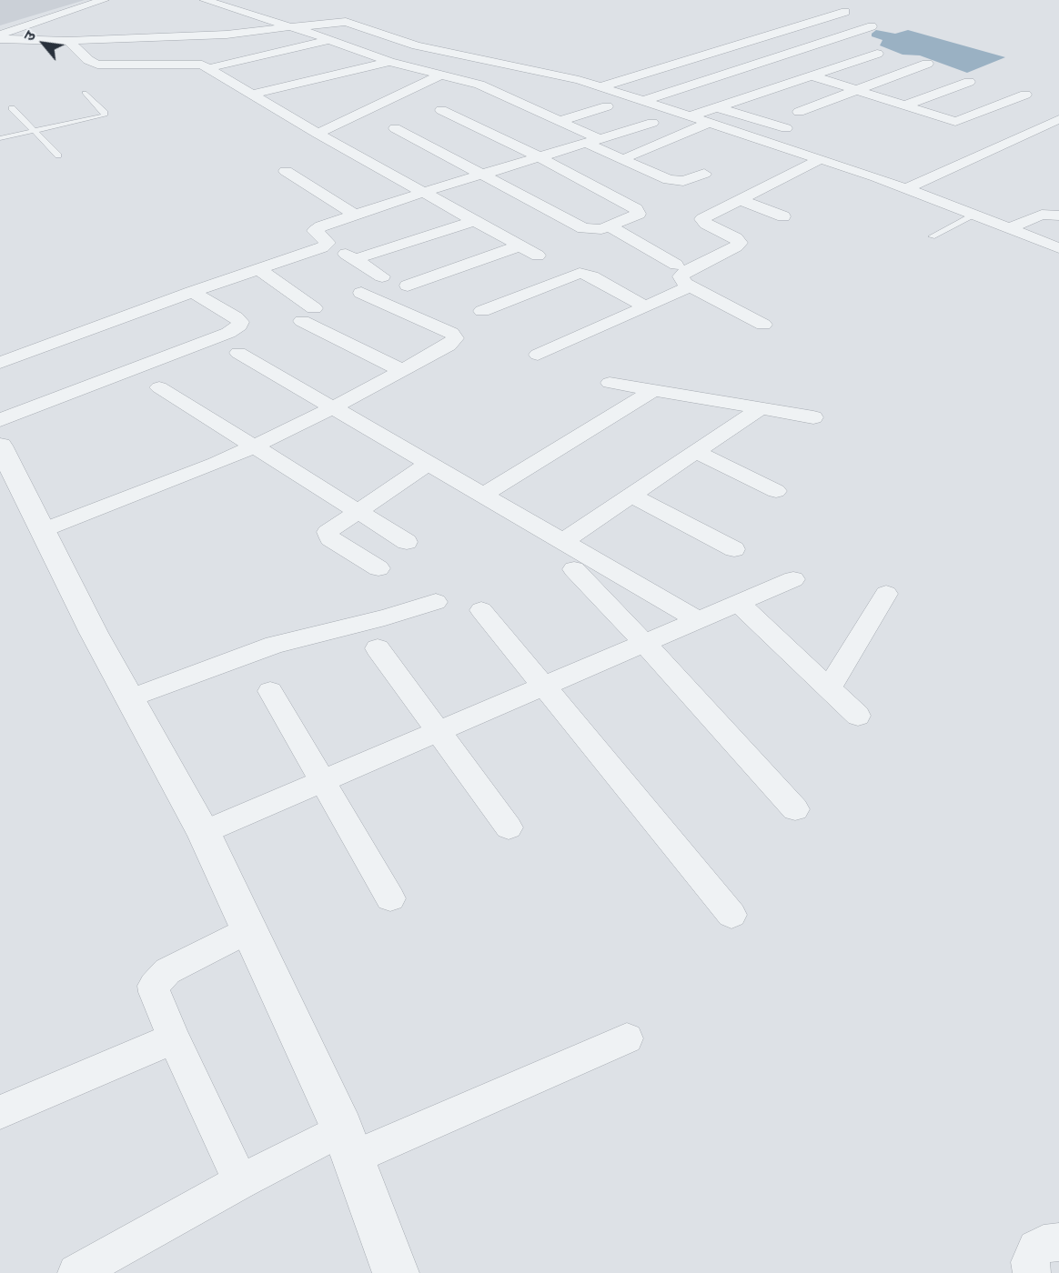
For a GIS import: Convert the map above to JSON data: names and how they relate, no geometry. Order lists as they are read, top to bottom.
{
  "north": "top left"
}
